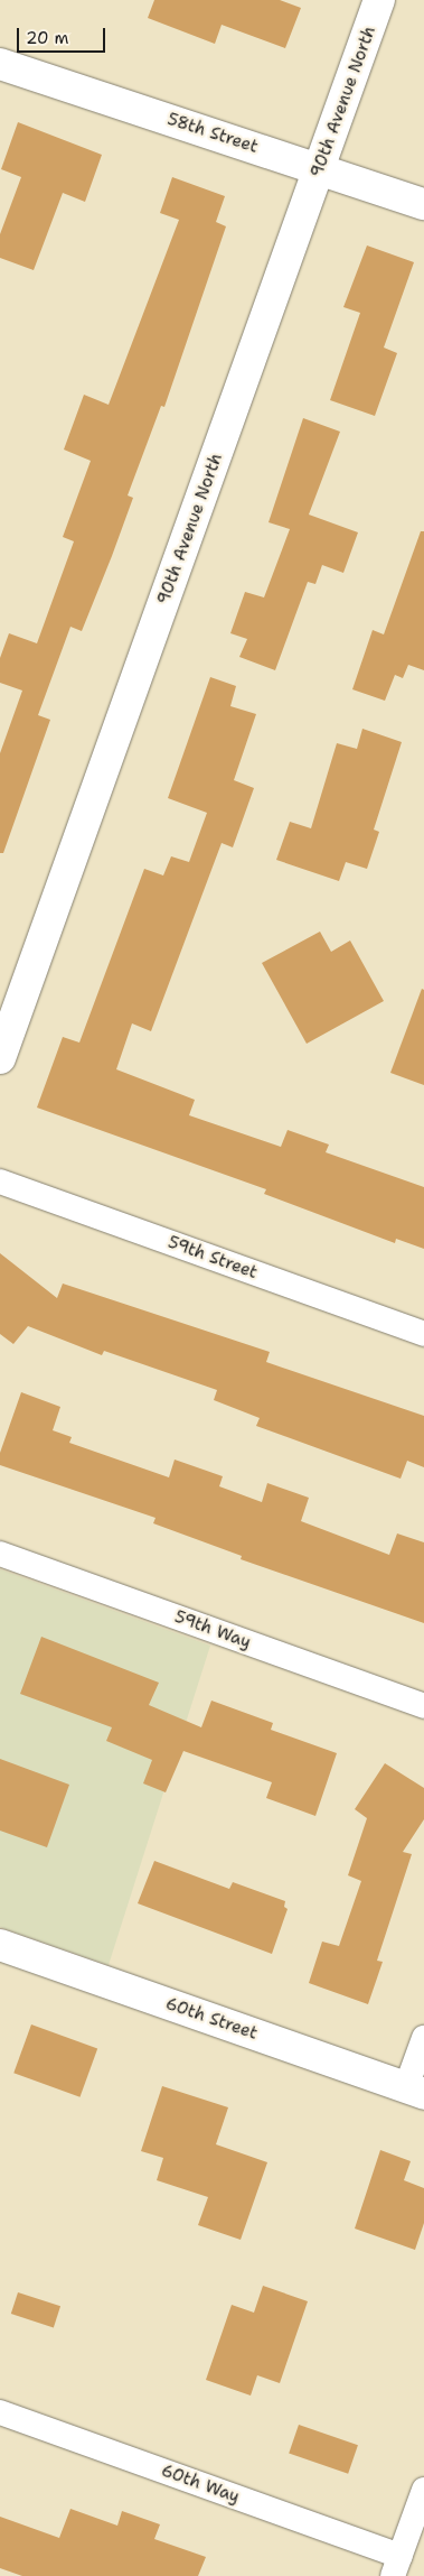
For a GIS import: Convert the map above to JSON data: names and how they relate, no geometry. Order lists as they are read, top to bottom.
{
  "streets": {
    "street": [
      "90th Avenue North",
      "58th Street",
      "59th Street",
      "59th Way",
      "60th Street",
      "60th Way"
    ]
  },
  "crossings": [
    ["90th Avenue North", "58th Street"]
  ],
  "scale_bar": "20 m"
}
